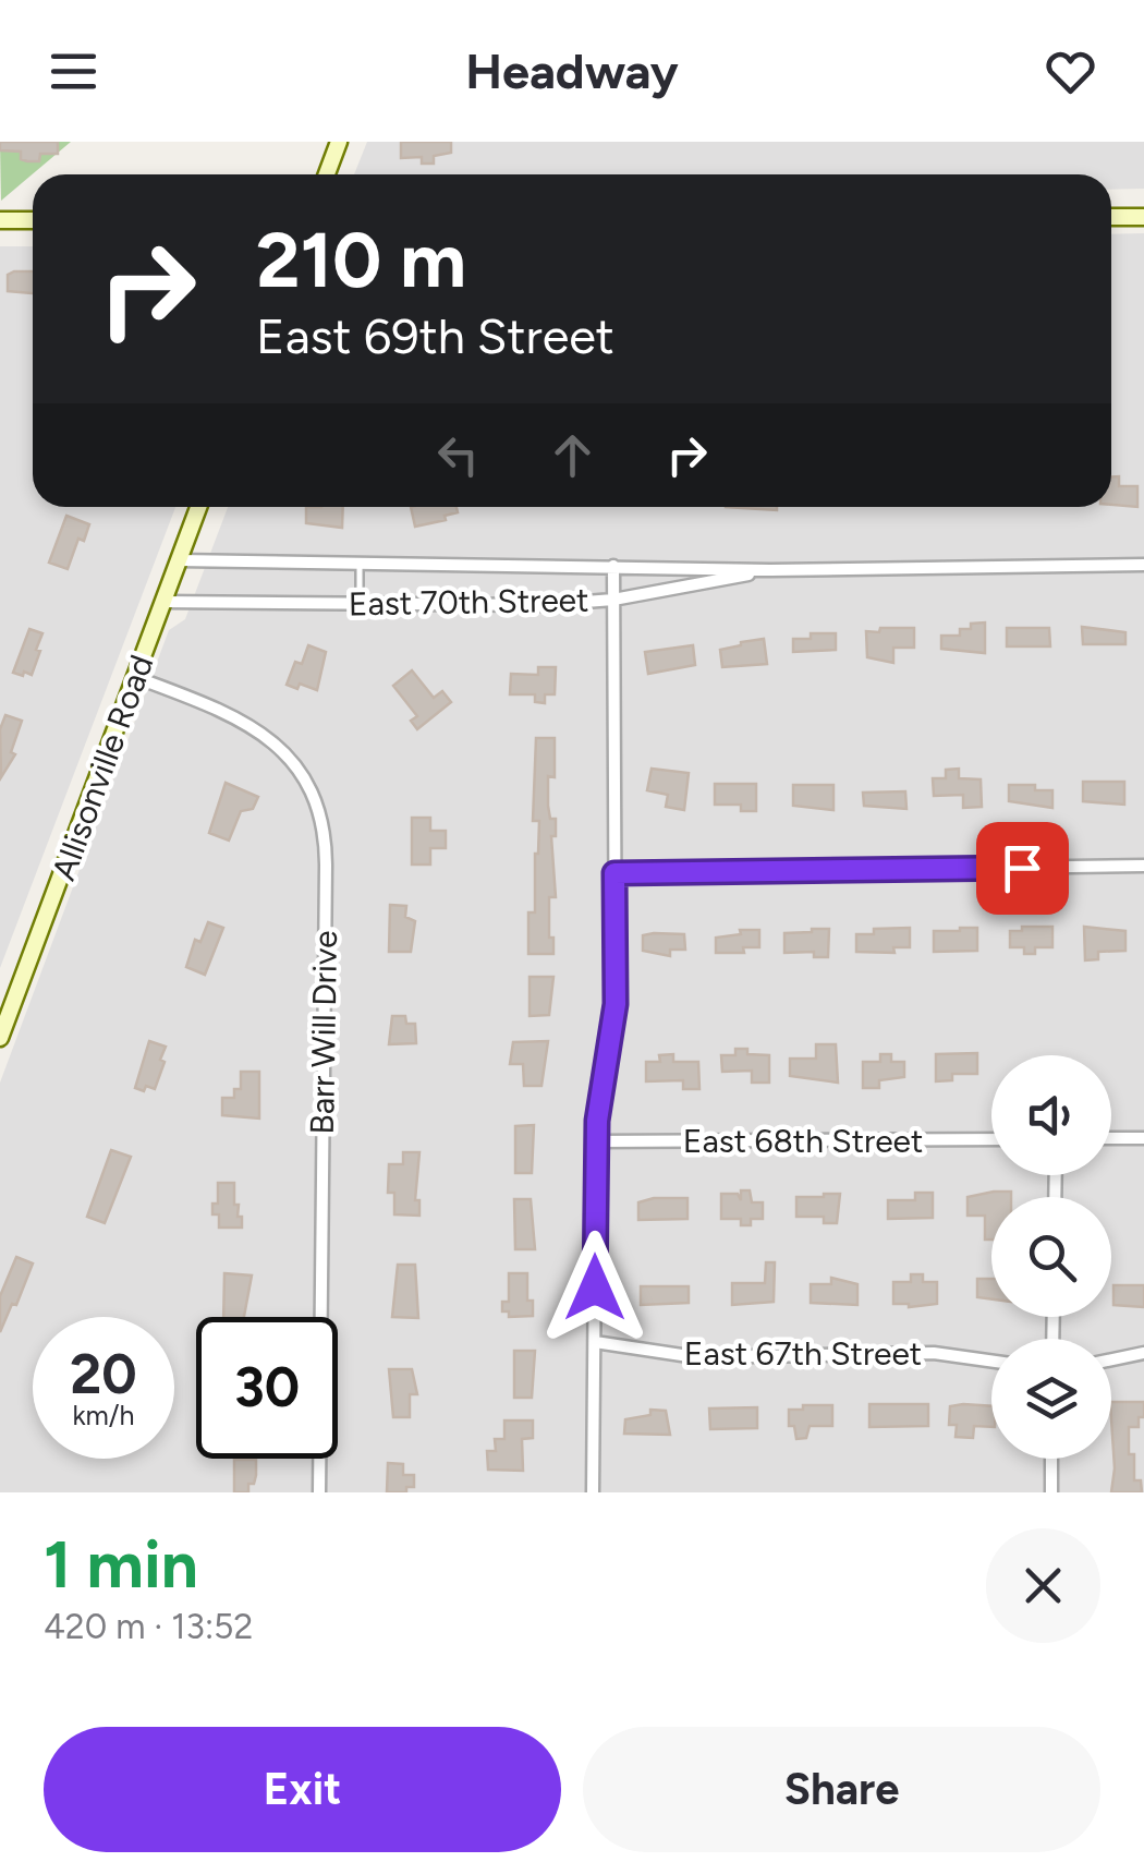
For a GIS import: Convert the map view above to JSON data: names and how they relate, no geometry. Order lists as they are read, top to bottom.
{
  "streets": {
    "main road": ["Allisonville Road"],
    "street": [
      "East 70th Street",
      "Barr Will Drive",
      "East 68th Street",
      "East 67th Street"
    ]
  },
  "crossings": [
    ["East 70th Street", "Allisonville Road"],
    ["Allisonville Road", "Barr Will Drive"]
  ],
  "page": {
    "header": "Headway",
    "turn": ["210 m", "East 69th Street"],
    "speed": "20 km/h",
    "limit": "30",
    "heading": ["1 min", "420 m · 13:52"],
    "buttons": ["Exit", "Share"]
  }
}
